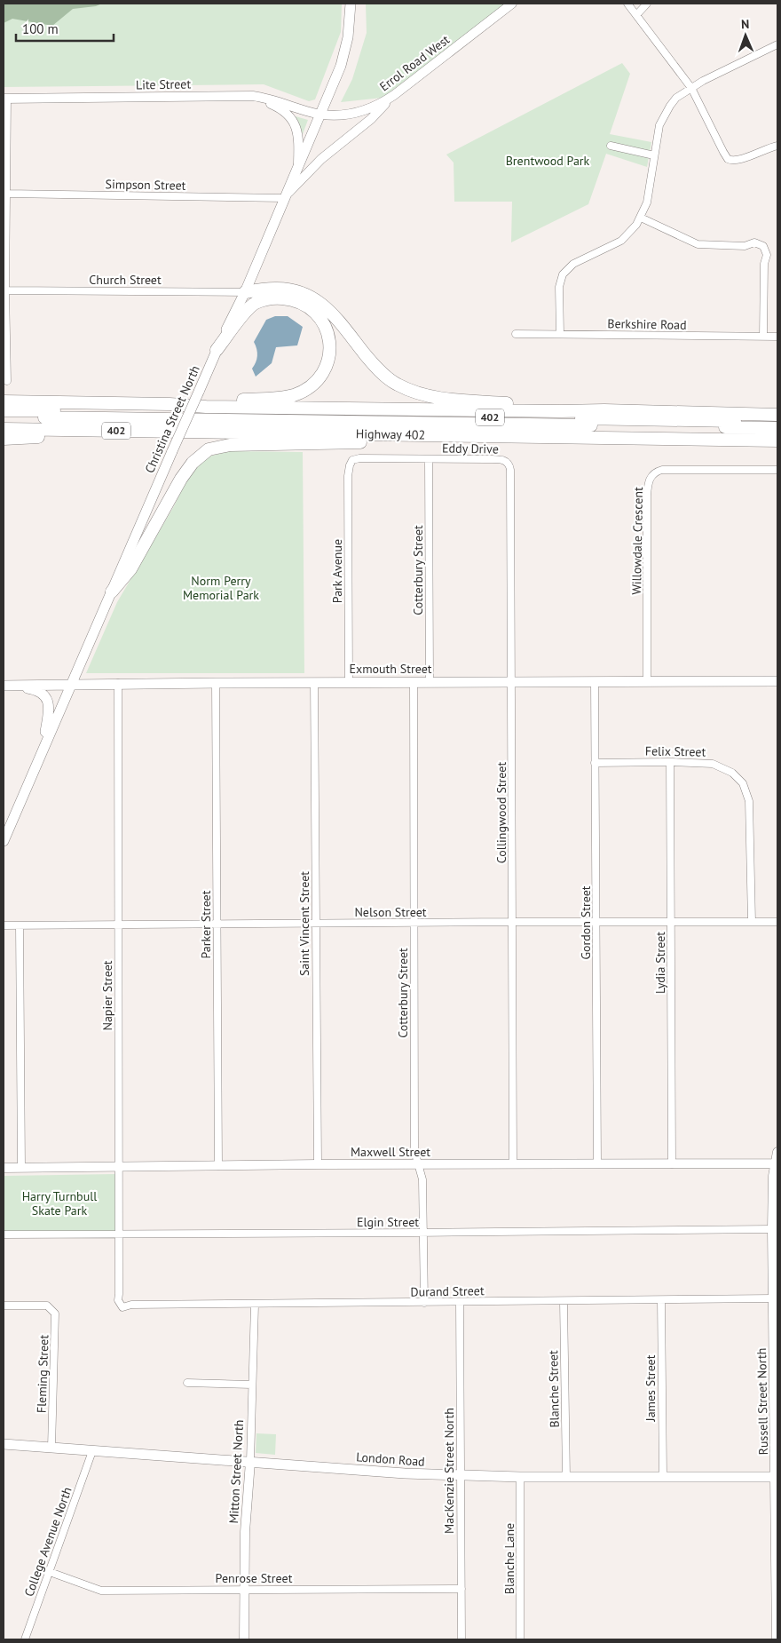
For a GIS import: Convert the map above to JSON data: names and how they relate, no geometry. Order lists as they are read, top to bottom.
{
  "streets": {
    "highway": ["402", "Highway 402"],
    "main road": ["Christina Street North", "Exmouth Street", "London Road"],
    "street": [
      "Errol Road West",
      "Lite Street",
      "Simpson Street",
      "Church Street",
      "Berkshire Road",
      "Eddy Drive",
      "Willowdale Crescent",
      "Cotterbury Street",
      "Park Avenue",
      "Felix Street",
      "Collingwood Street",
      "Nelson Street",
      "Gordon Street",
      "Saint Vincent Street",
      "Parker Street",
      "Lydia Street",
      "Napier Street",
      "Maxwell Street",
      "Elgin Street",
      "Durand Street",
      "Fleming Street",
      "James Street",
      "Blanche Street",
      "Russell Street North",
      "MacKenzie Street North",
      "Mitton Street North",
      "College Avenue North",
      "Blanche Lane",
      "Penrose Street"
    ]
  },
  "crossings": [
    ["Errol Road West", "Lite Street"],
    ["Errol Road West", "Christina Street North"],
    ["Lite Street", "Christina Street North"],
    ["Simpson Street", "Christina Street North"],
    ["Church Street", "Christina Street North"],
    ["Christina Street North", "Exmouth Street"],
    ["Eddy Drive", "Cotterbury Street"],
    ["Eddy Drive", "Park Avenue"],
    ["Eddy Drive", "Collingwood Street"],
    ["Willowdale Crescent", "Exmouth Street"],
    ["Cotterbury Street", "Exmouth Street"],
    ["Cotterbury Street", "Nelson Street"],
    ["Cotterbury Street", "Maxwell Street"],
    ["Cotterbury Street", "Elgin Street"],
    ["Cotterbury Street", "Durand Street"],
    ["Park Avenue", "Exmouth Street"],
    ["Exmouth Street", "Collingwood Street"],
    ["Exmouth Street", "Gordon Street"],
    ["Exmouth Street", "Saint Vincent Street"],
    ["Exmouth Street", "Parker Street"],
    ["Exmouth Street", "Napier Street"],
    ["Felix Street", "Nelson Street"],
    ["Felix Street", "Gordon Street"],
    ["Felix Street", "Lydia Street"],
    ["Collingwood Street", "Nelson Street"],
    ["Collingwood Street", "Maxwell Street"],
    ["Nelson Street", "Gordon Street"],
    ["Nelson Street", "Saint Vincent Street"],
    ["Nelson Street", "Parker Street"],
    ["Nelson Street", "Lydia Street"],
    ["Nelson Street", "Napier Street"],
    ["Gordon Street", "Maxwell Street"],
    ["Saint Vincent Street", "Maxwell Street"],
    ["Parker Street", "Maxwell Street"],
    ["Lydia Street", "Maxwell Street"],
    ["Napier Street", "Maxwell Street"],
    ["Napier Street", "Elgin Street"],
    ["Napier Street", "Durand Street"],
    ["Maxwell Street", "Russell Street North"],
    ["Elgin Street", "Russell Street North"],
    ["Durand Street", "James Street"],
    ["Durand Street", "Blanche Street"],
    ["Durand Street", "Russell Street North"],
    ["Durand Street", "MacKenzie Street North"],
    ["Durand Street", "Mitton Street North"],
    ["Fleming Street", "London Road"],
    ["James Street", "London Road"],
    ["Blanche Street", "London Road"],
    ["Russell Street North", "London Road"],
    ["London Road", "MacKenzie Street North"],
    ["London Road", "Mitton Street North"],
    ["London Road", "College Avenue North"],
    ["London Road", "Blanche Lane"],
    ["MacKenzie Street North", "Penrose Street"],
    ["Mitton Street North", "Penrose Street"],
    ["College Avenue North", "Penrose Street"]
  ],
  "parks": ["Brentwood Park", "Norm Perry Memorial Park", "Harry Turnbull Skate Park"],
  "scale_bar": "100 m",
  "north": "top"
}
